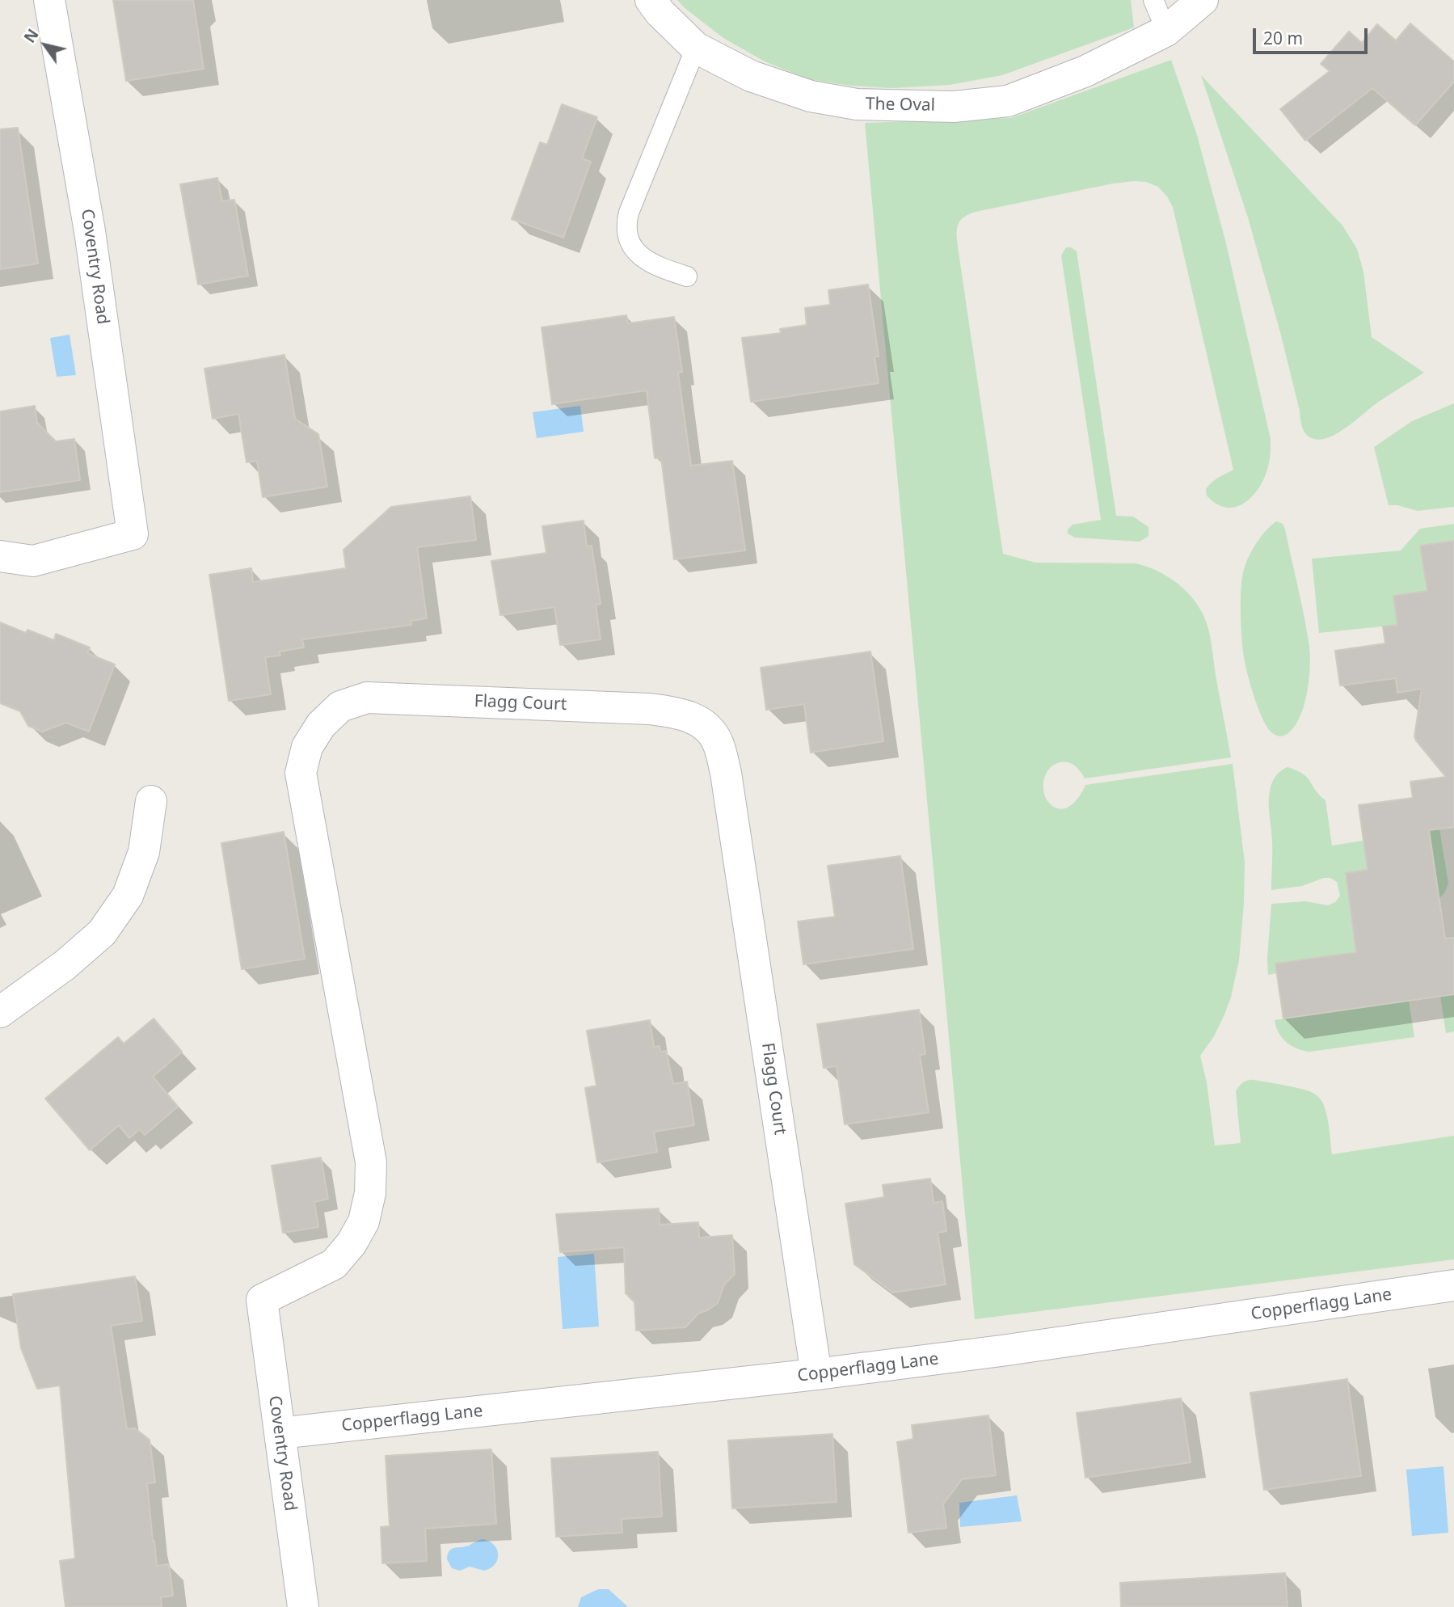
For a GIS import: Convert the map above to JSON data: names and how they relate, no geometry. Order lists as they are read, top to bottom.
{
  "streets": {
    "street": [
      "The Oval",
      "Coventry Road",
      "Flagg Court",
      "Copperflagg Lane"
    ]
  },
  "crossings": [
    ["Coventry Road", "Flagg Court"],
    ["Coventry Road", "Copperflagg Lane"],
    ["Flagg Court", "Copperflagg Lane"]
  ],
  "scale_bar": "20 m",
  "north": "top left"
}
